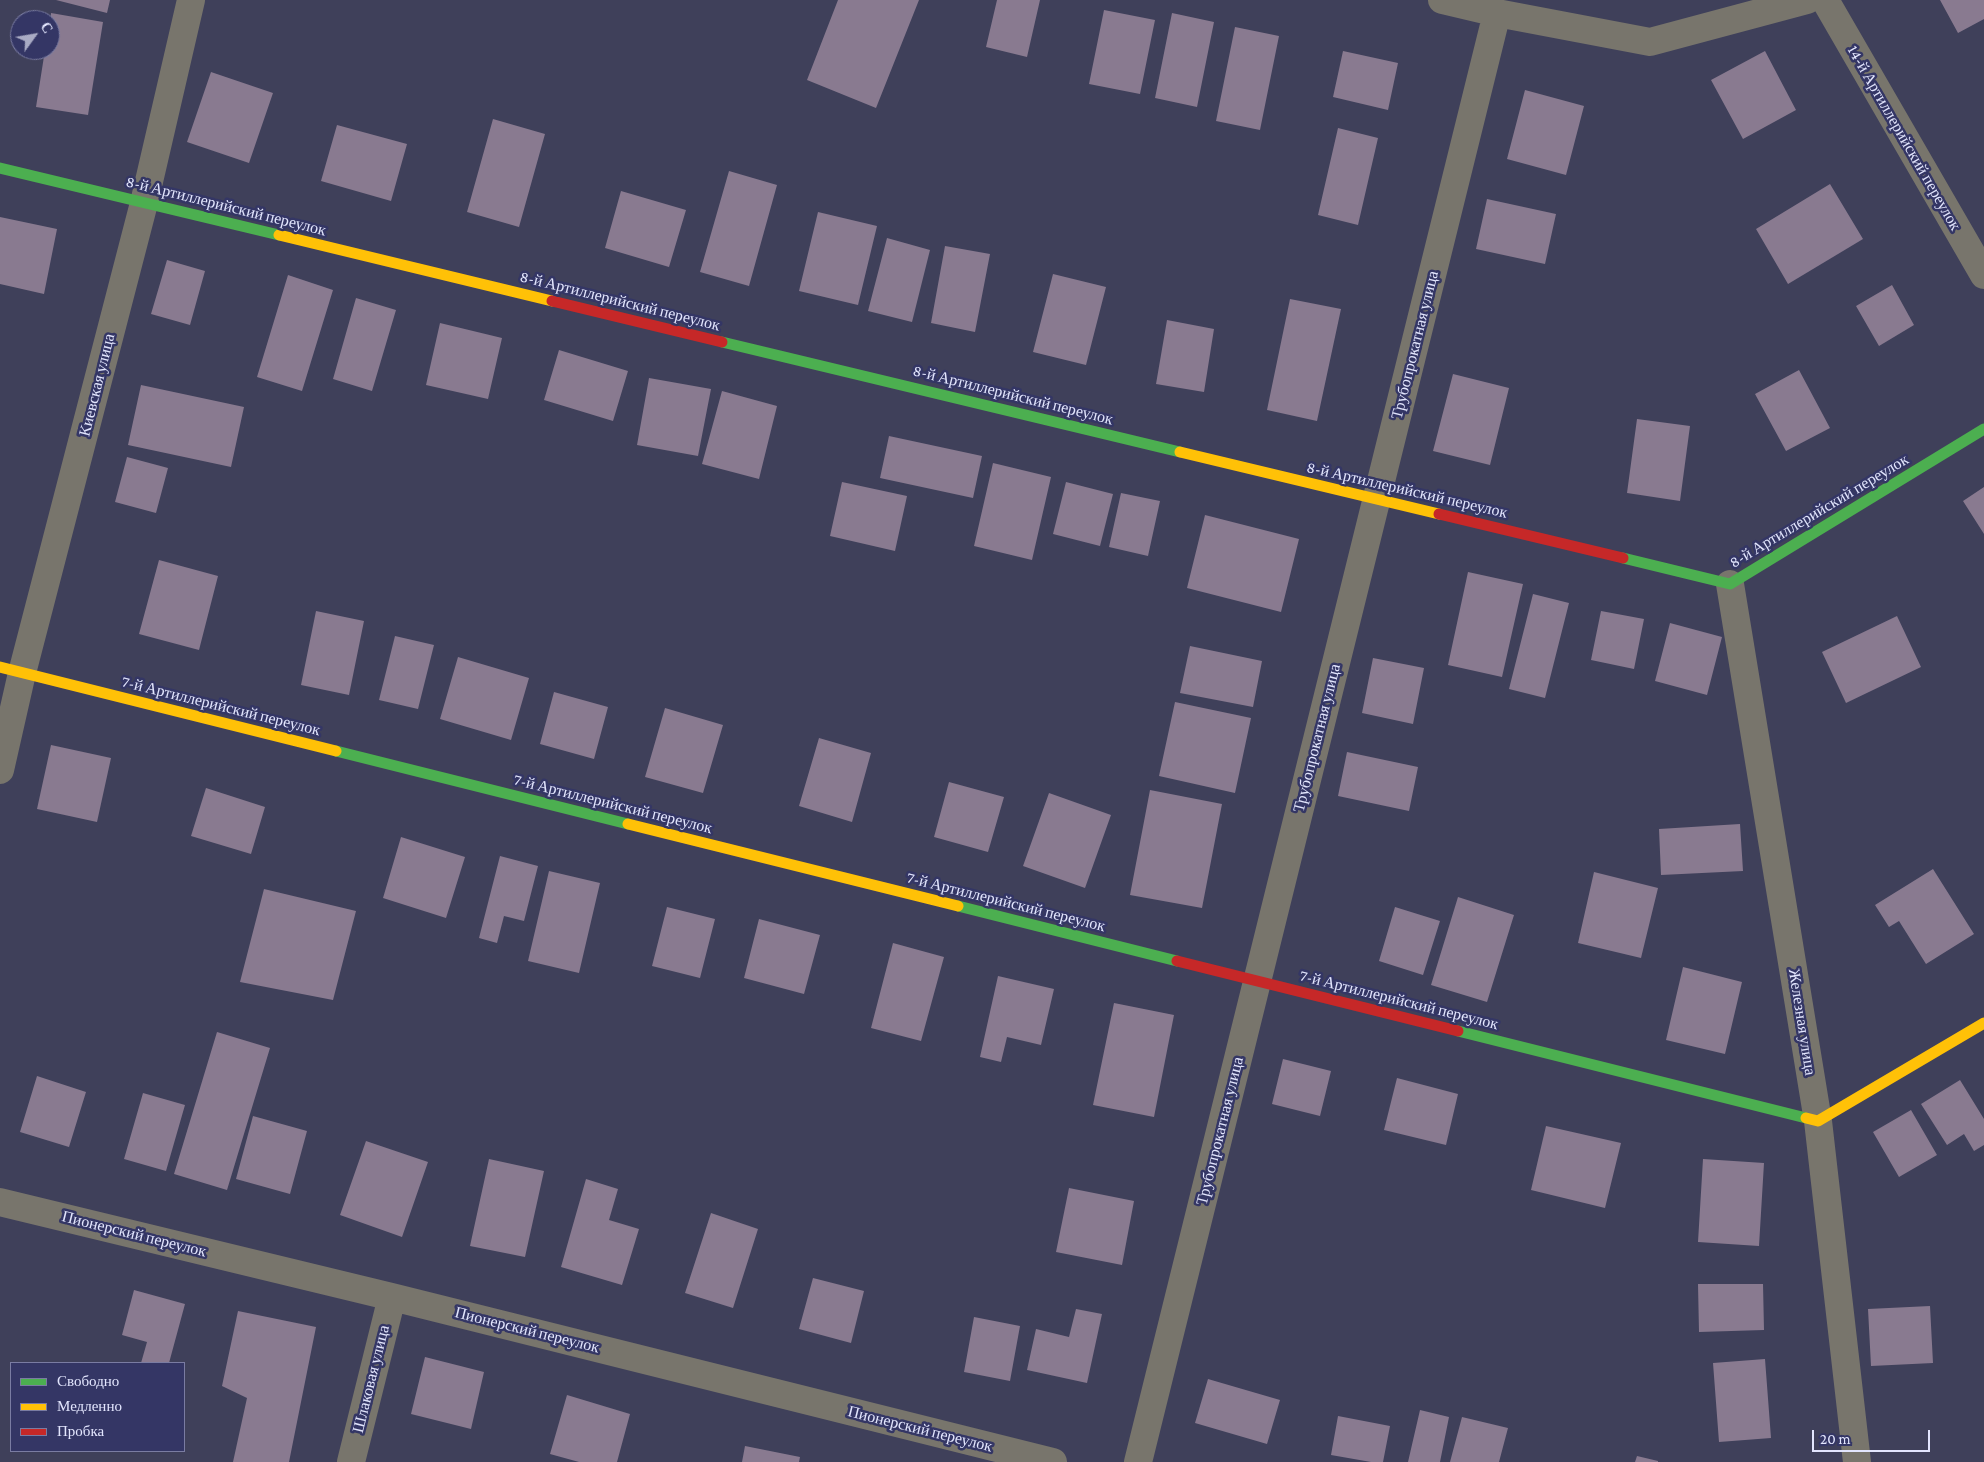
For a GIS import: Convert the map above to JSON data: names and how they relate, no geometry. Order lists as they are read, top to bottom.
{
  "streets": {
    "street": [
      "14-й Артиллерийский переулок",
      "8-й Артиллерийский переулок",
      "Трубопрокатная улица",
      "Киевская улица",
      "7-й Артиллерийский переулок",
      "Железная улица",
      "Пионерский переулок",
      "Шлаковая улица"
    ]
  },
  "crossings": [
    ["8-й Артиллерийский переулок", "Трубопрокатная улица"],
    ["8-й Артиллерийский переулок", "Киевская улица"],
    ["8-й Артиллерийский переулок", "Железная улица"],
    ["Трубопрокатная улица", "7-й Артиллерийский переулок"],
    ["Киевская улица", "7-й Артиллерийский переулок"],
    ["7-й Артиллерийский переулок", "Железная улица"],
    ["Пионерский переулок", "Шлаковая улица"]
  ],
  "legend": ["Свободно", "Медленно", "Пробка"],
  "scale_bar": "20 m",
  "north": "top right"
}
